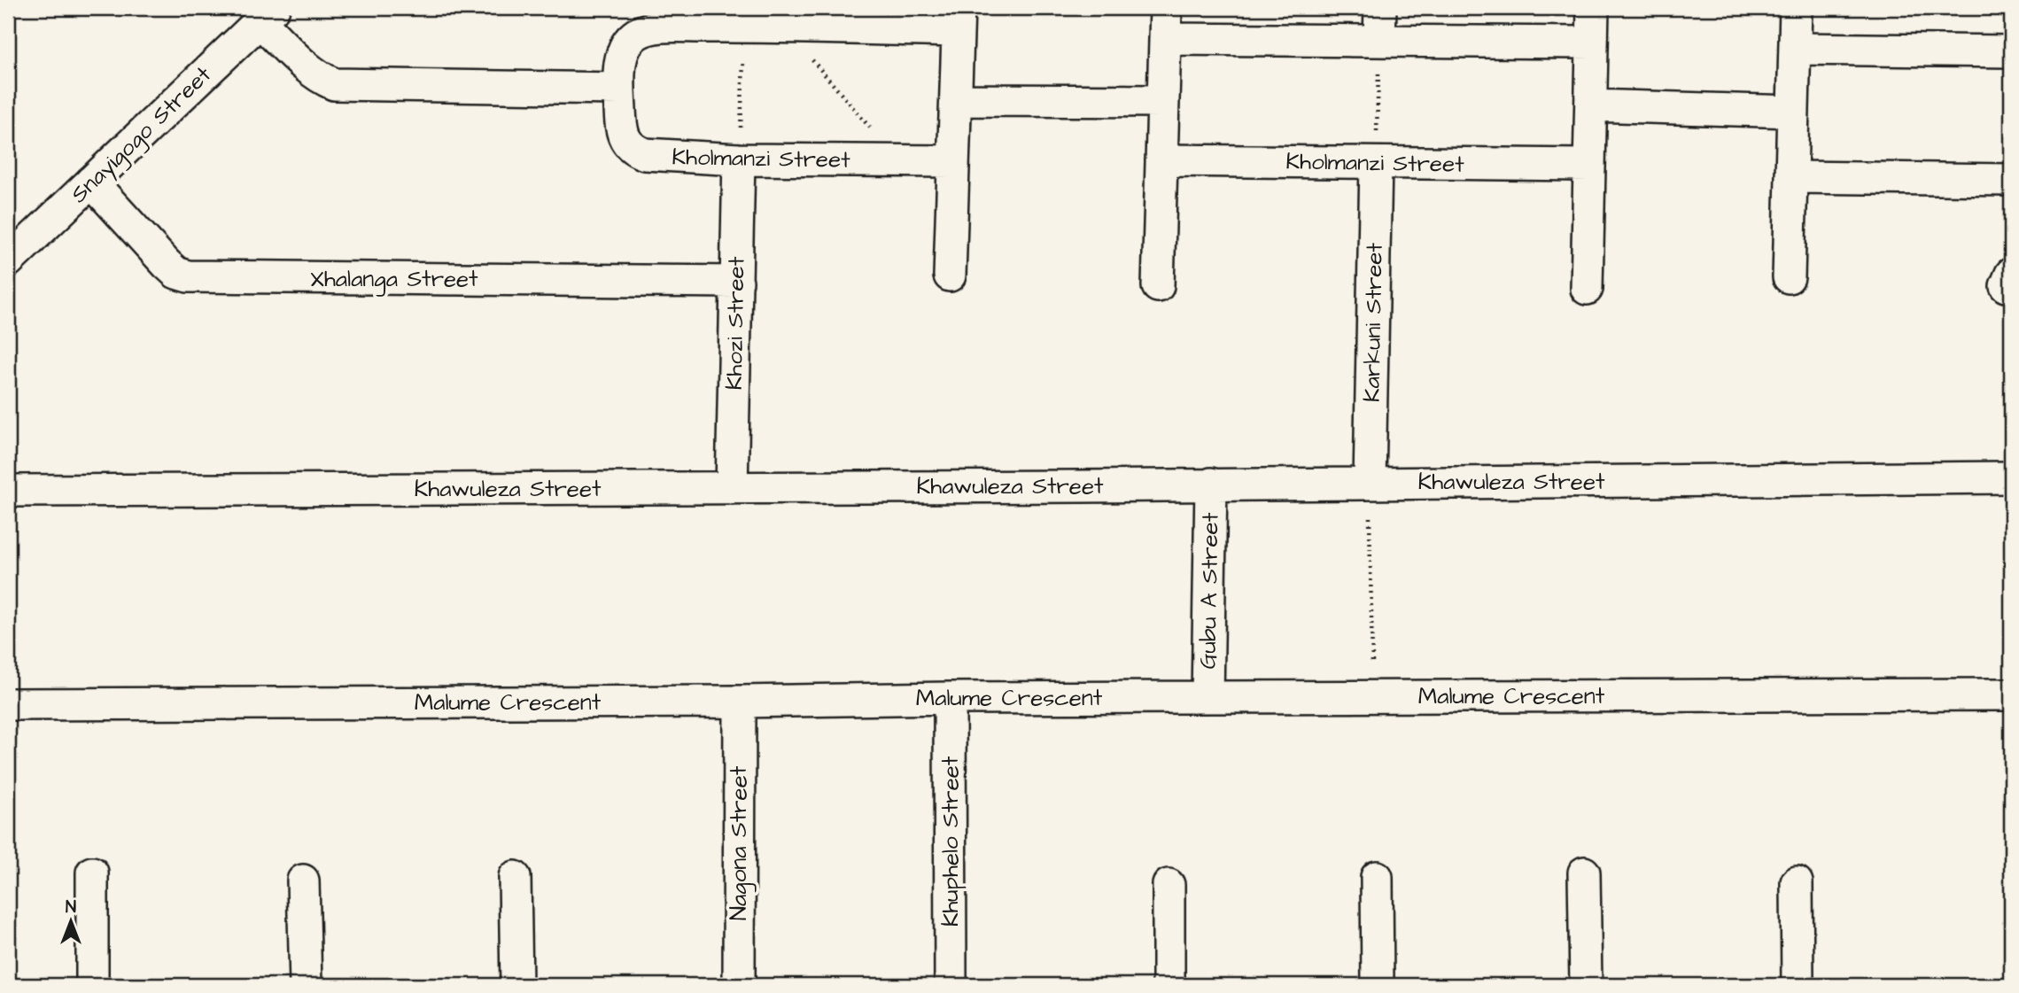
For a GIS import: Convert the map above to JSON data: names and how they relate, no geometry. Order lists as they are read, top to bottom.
{
  "streets": {
    "street": [
      "Snayigogo Street",
      "Kholmanzi Street",
      "Xhalanga Street",
      "Karkuni Street",
      "Khozi Street",
      "Khawuleza Street",
      "Gubu A Street",
      "Malume Crescent",
      "Khuphelo Street",
      "Nagona Street"
    ]
  },
  "crossings": [
    ["Snayigogo Street", "Xhalanga Street"],
    ["Kholmanzi Street", "Karkuni Street"],
    ["Kholmanzi Street", "Khozi Street"],
    ["Xhalanga Street", "Khozi Street"],
    ["Karkuni Street", "Khawuleza Street"],
    ["Khozi Street", "Khawuleza Street"],
    ["Khawuleza Street", "Gubu A Street"],
    ["Gubu A Street", "Malume Crescent"],
    ["Malume Crescent", "Khuphelo Street"],
    ["Malume Crescent", "Nagona Street"]
  ],
  "north": "top"
}
